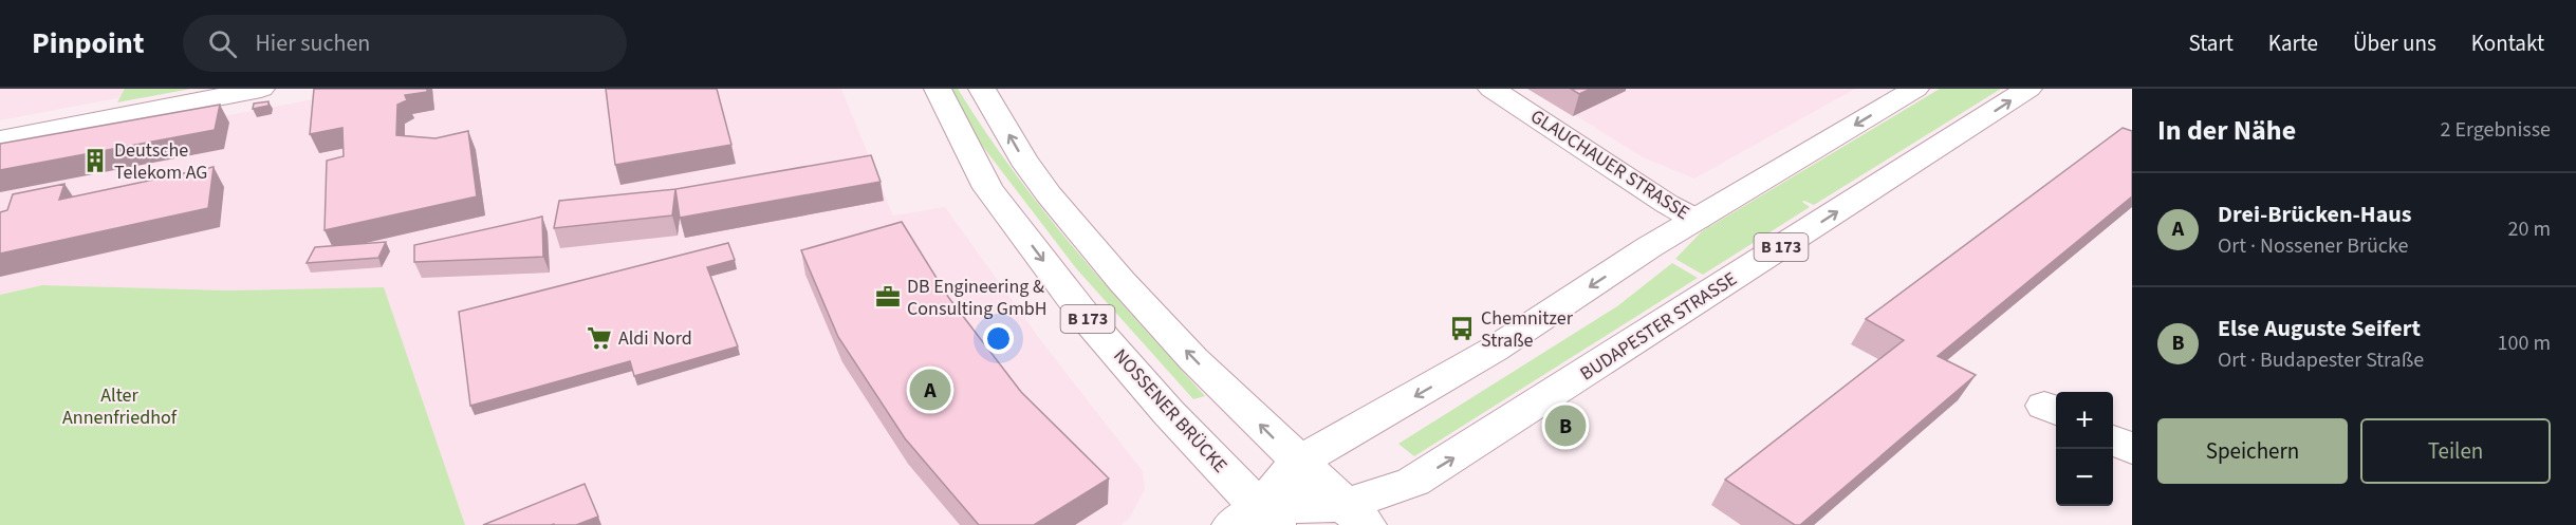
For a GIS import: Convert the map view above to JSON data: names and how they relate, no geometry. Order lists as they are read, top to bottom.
{
  "streets": {
    "main road": [
      "GLAUCHAUER STRASSE",
      "B 173",
      "BUDAPESTER STRASSE",
      "NOSSENER BRÜCKE"
    ]
  },
  "crossings": [
    ["B 173", "BUDAPESTER STRASSE"],
    ["B 173", "NOSSENER BRÜCKE"]
  ],
  "parks": ["Alter Annenfriedhof"],
  "places": {
    "building": ["Deutsche Telekom AG"],
    "office": ["DB Engineering & Consulting GmbH"],
    "bus stop": ["Chemnitzer Straße"],
    "supermarket": ["Aldi Nord"]
  },
  "page": {
    "header": "Pinpoint",
    "search": "Hier suchen",
    "nav": [
      "Start",
      "Karte",
      "Über uns",
      "Kontakt"
    ],
    "heading": ["In der Nähe", "2 Ergebnisse"],
    "list": [
      {
        "mark": "A",
        "name": "Drei-Brücken-Haus",
        "note": "Ort · Nossener Brücke",
        "value": "20 m"
      },
      {
        "mark": "B",
        "name": "Else Auguste Seifert",
        "note": "Ort · Budapester Straße",
        "value": "100 m"
      }
    ],
    "pins": ["A", "B"],
    "map_buttons": ["+", "−"],
    "buttons": ["Speichern", "Teilen"]
  }
}
